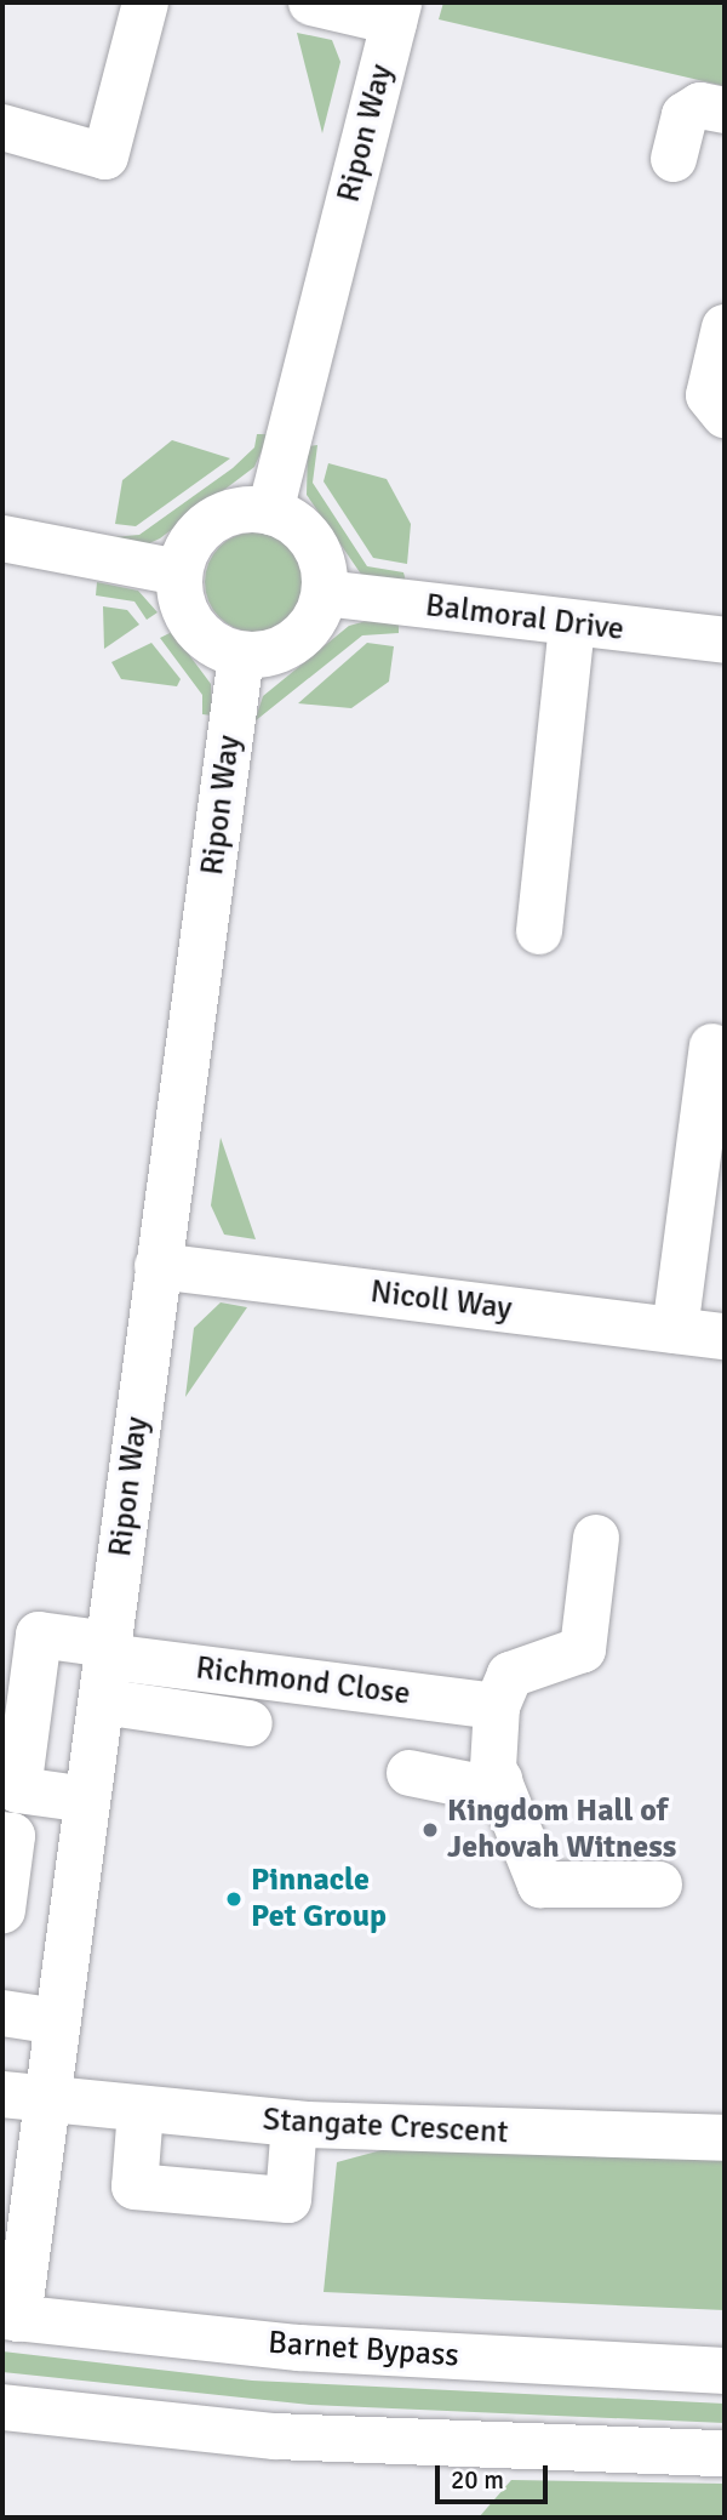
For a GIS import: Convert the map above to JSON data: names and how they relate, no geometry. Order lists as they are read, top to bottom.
{
  "streets": {
    "main road": [
      "Ripon Way",
      "Balmoral Drive",
      "Nicoll Way",
      "Richmond Close",
      "Stangate Crescent",
      "Barnet Bypass"
    ]
  },
  "crossings": [
    ["Ripon Way", "Balmoral Drive"],
    ["Ripon Way", "Nicoll Way"],
    ["Ripon Way", "Richmond Close"],
    ["Ripon Way", "Stangate Crescent"],
    ["Ripon Way", "Barnet Bypass"]
  ],
  "places": ["Kingdom Hall of Jehovah Witness", "Pinnacle Pet Group"],
  "scale_bar": "20 m"
}
